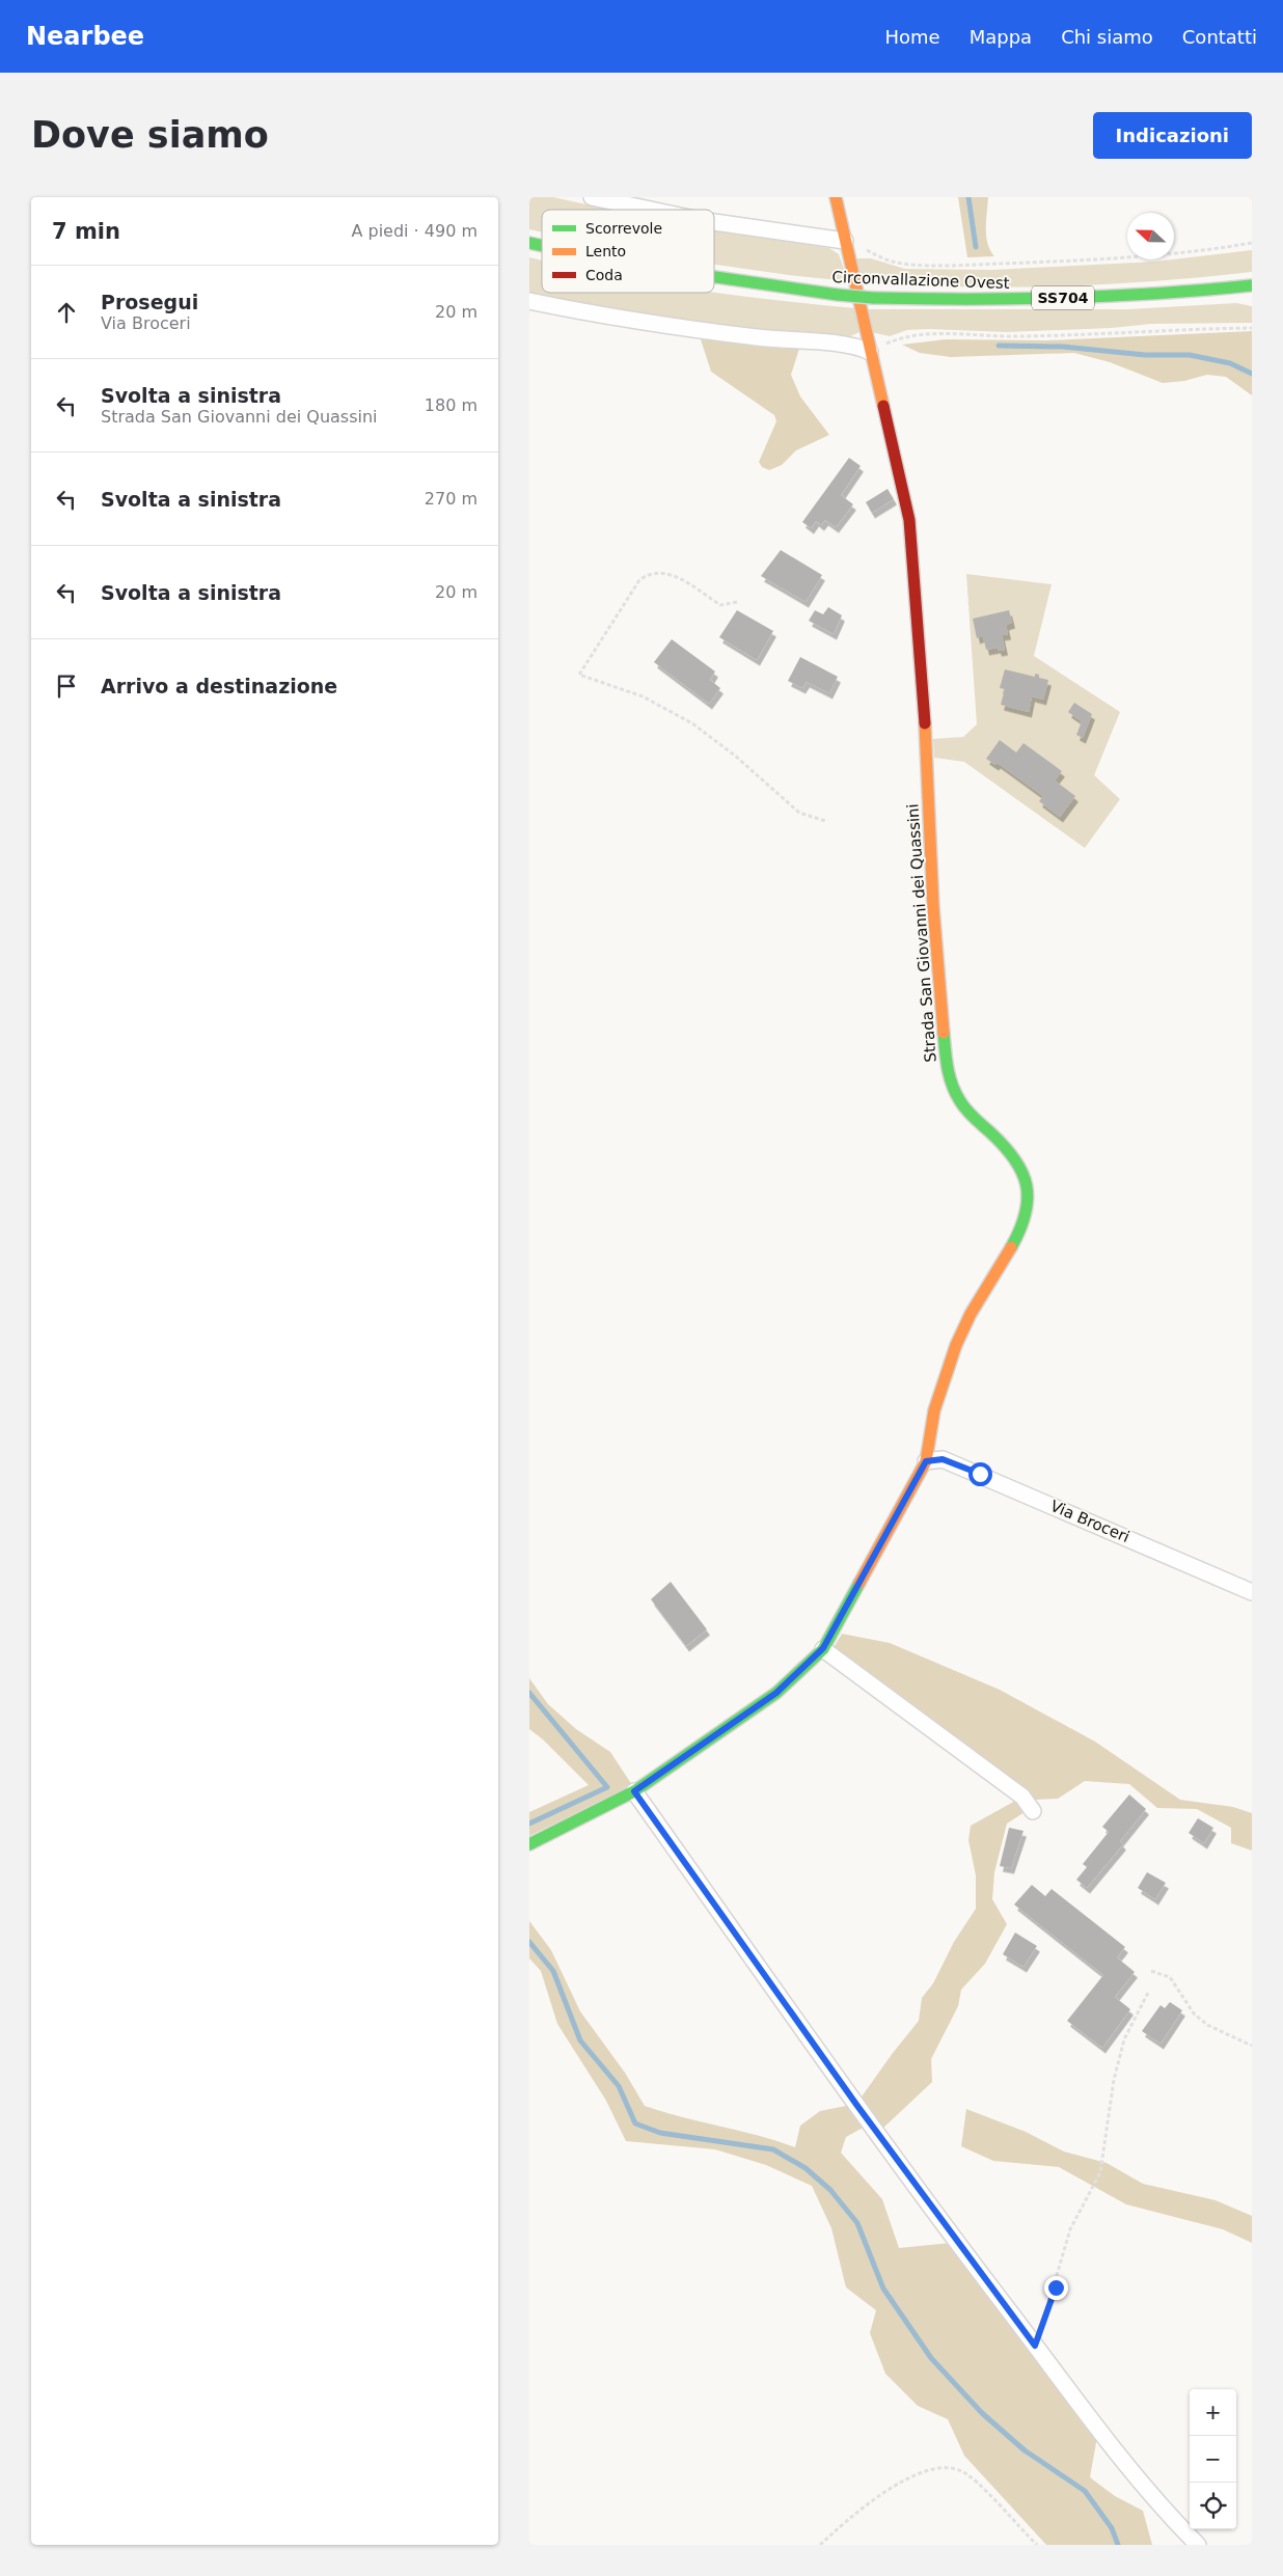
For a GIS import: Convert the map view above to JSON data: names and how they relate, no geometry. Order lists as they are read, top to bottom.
{
  "streets": {
    "main road": ["Circonvallazione Ovest", "SS704", "Strada San Giovanni dei Quassini"],
    "street": ["Via Broceri"]
  },
  "crossings": [
    ["Strada San Giovanni dei Quassini", "Via Broceri"]
  ],
  "legend": ["Scorrevole", "Lento", "Coda"],
  "north": "left",
  "page": {
    "header": "Nearbee",
    "nav": [
      "Home",
      "Mappa",
      "Chi siamo",
      "Contatti"
    ],
    "buttons": "Indicazioni",
    "title": "Dove siamo",
    "heading": ["7 min", "A piedi · 490 m"],
    "list": [
      ["Prosegui", "Via Broceri", "20 m"],
      ["Svolta a sinistra", "Strada San Giovanni dei Quassini", "180 m"],
      ["Svolta a sinistra", "270 m"],
      ["Svolta a sinistra", "20 m"],
      "Arrivo a destinazione"
    ],
    "map_buttons": ["+", "−"]
  }
}
